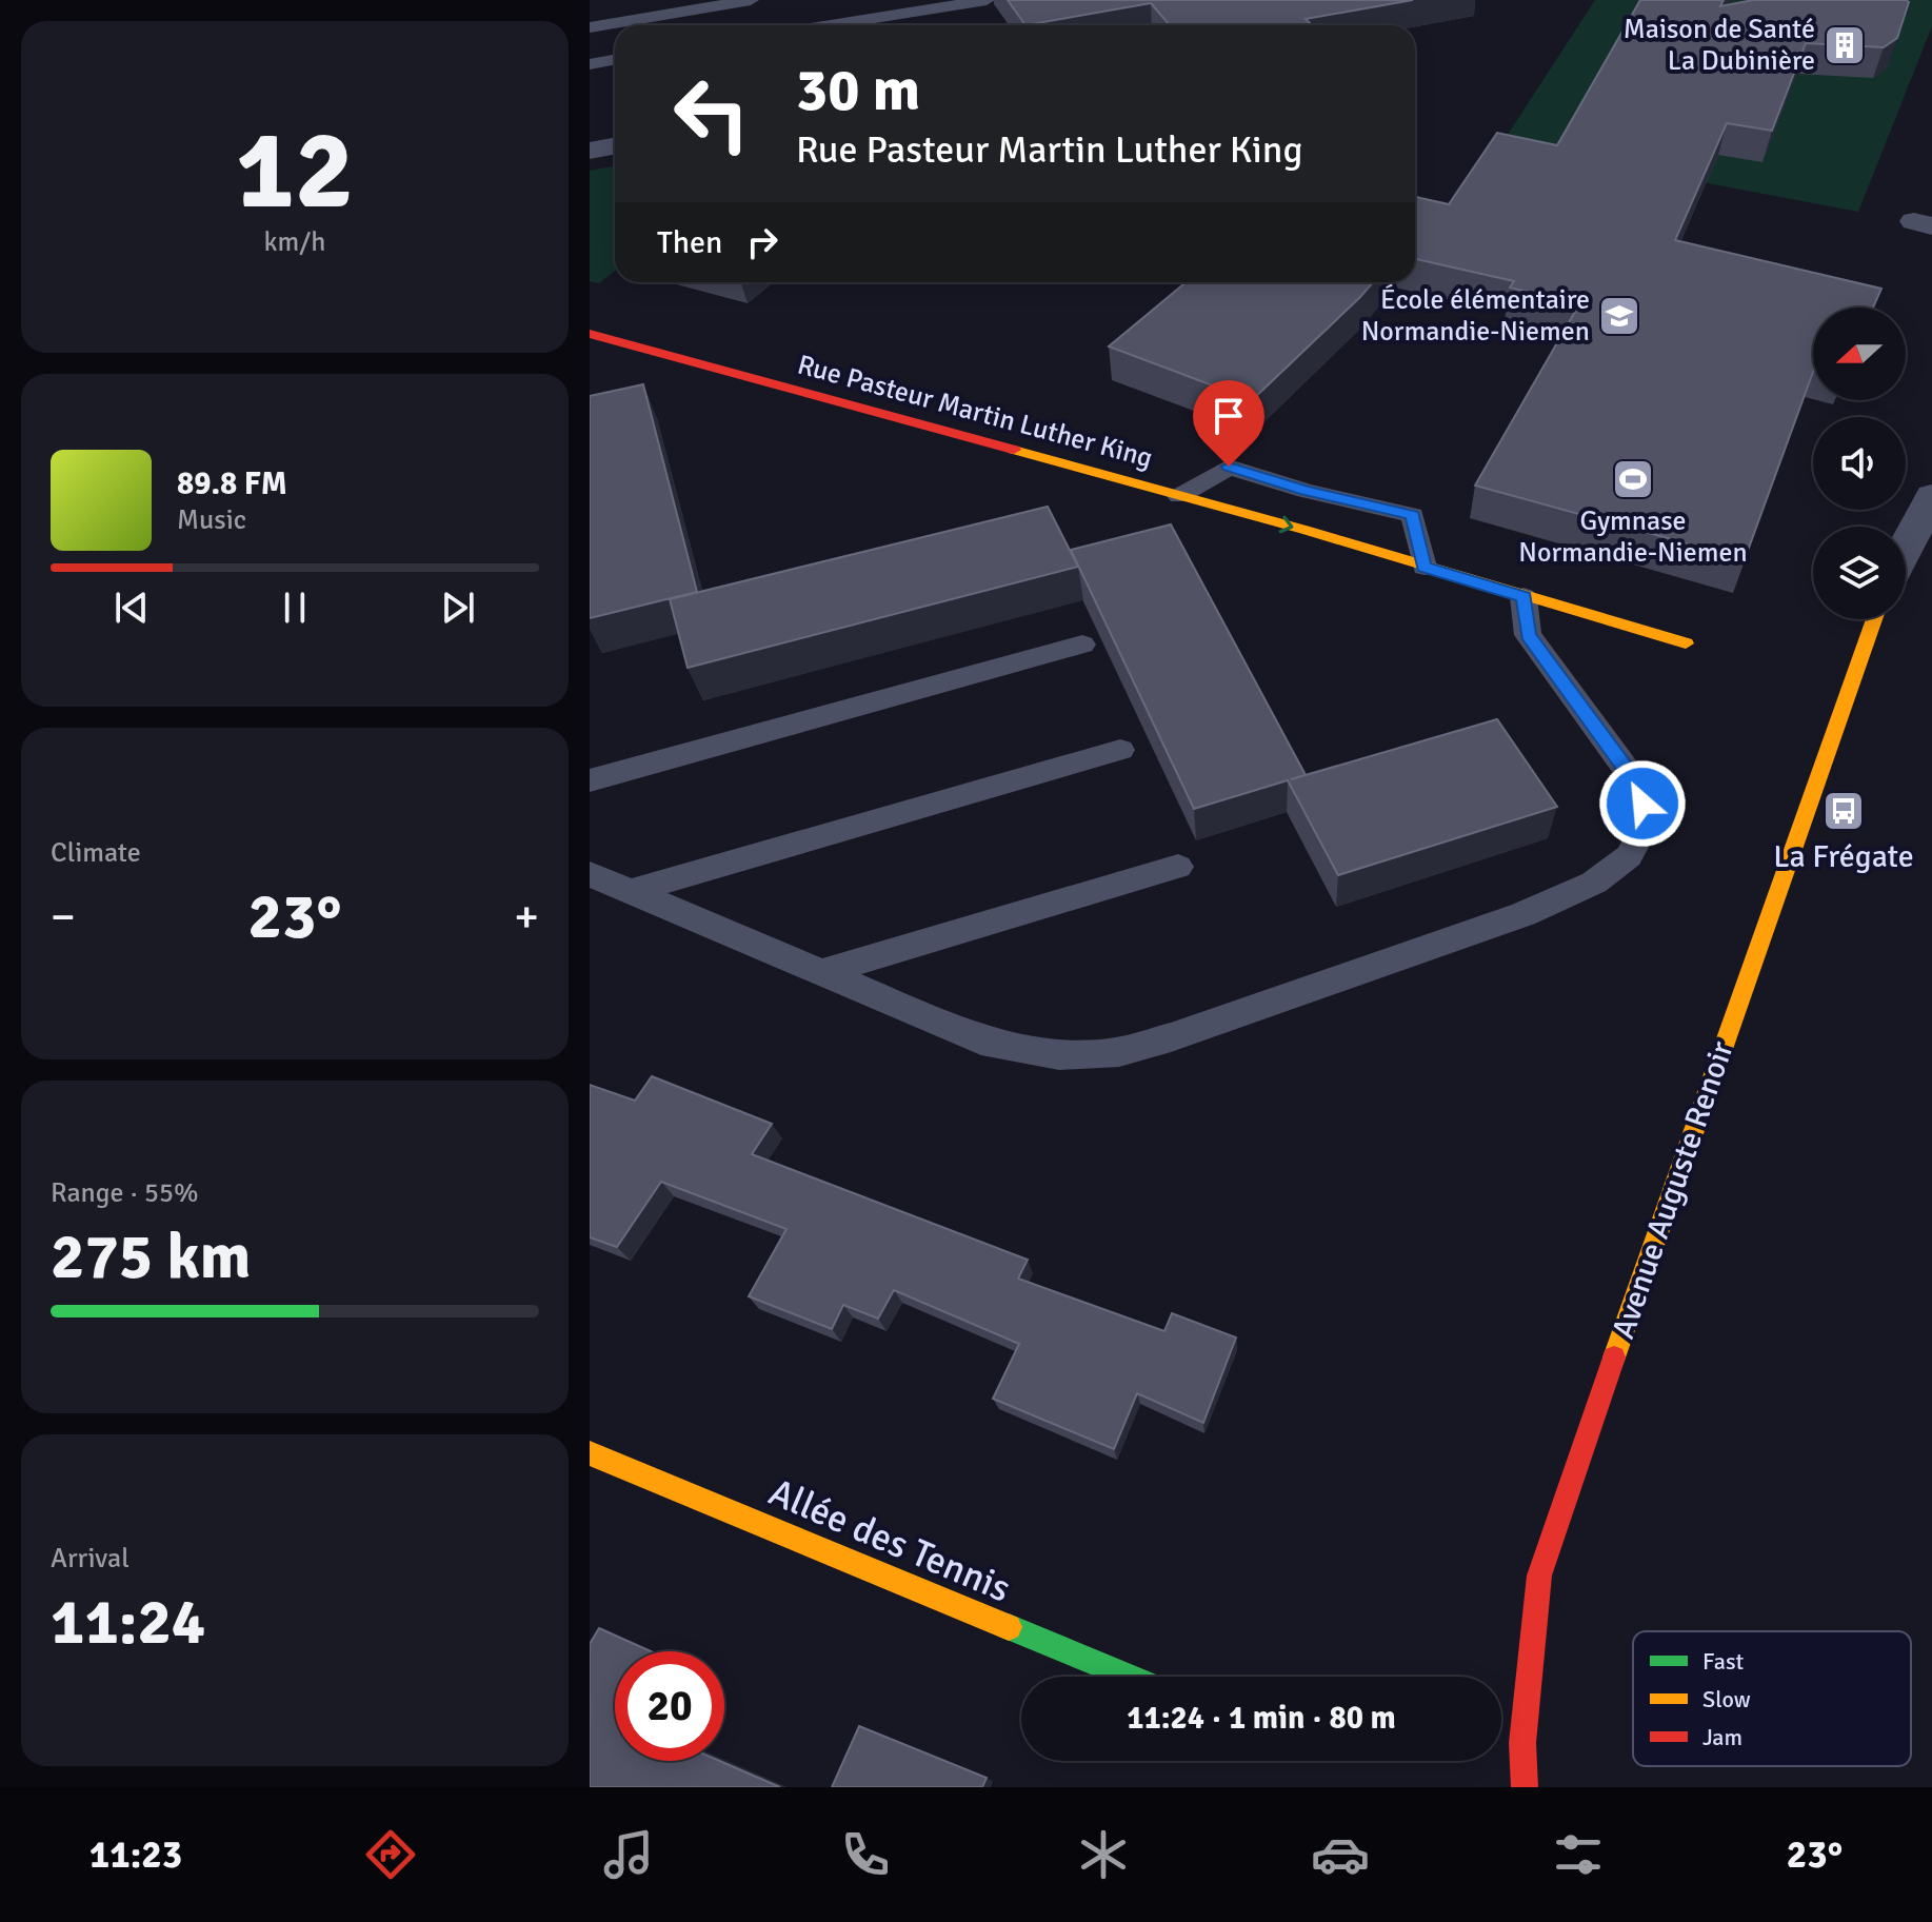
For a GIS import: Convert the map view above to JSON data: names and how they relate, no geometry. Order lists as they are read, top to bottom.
{
  "streets": {
    "street": ["Rue Pasteur Martin Luther King", "Avenue Auguste Renoir", "Allée des Tennis"]
  },
  "places": {
    "building": ["Maison de Santé La Dubinière"],
    "school or university": ["École élémentaire Normandie-Niemen"],
    "sports": ["Gymnase Normandie-Niemen"],
    "bus stop": ["La Frégate"]
  },
  "legend": ["Fast", "Slow", "Jam"],
  "north": "left",
  "page": {
    "tile": [
      ["12", "km/h"],
      "Climate",
      ["Range · 55%", "275 km"],
      ["Arrival", "11:24"]
    ],
    "turn": ["30 m", "Rue Pasteur Martin Luther King"],
    "then": "Then",
    "song": ["89.8 FM", "Music"],
    "heat": ["−", "23°", "+"],
    "limit": "20",
    "trip": "11:24 · 1 min · 80 m",
    "tabs": ["11:23", "23°"]
  }
}
